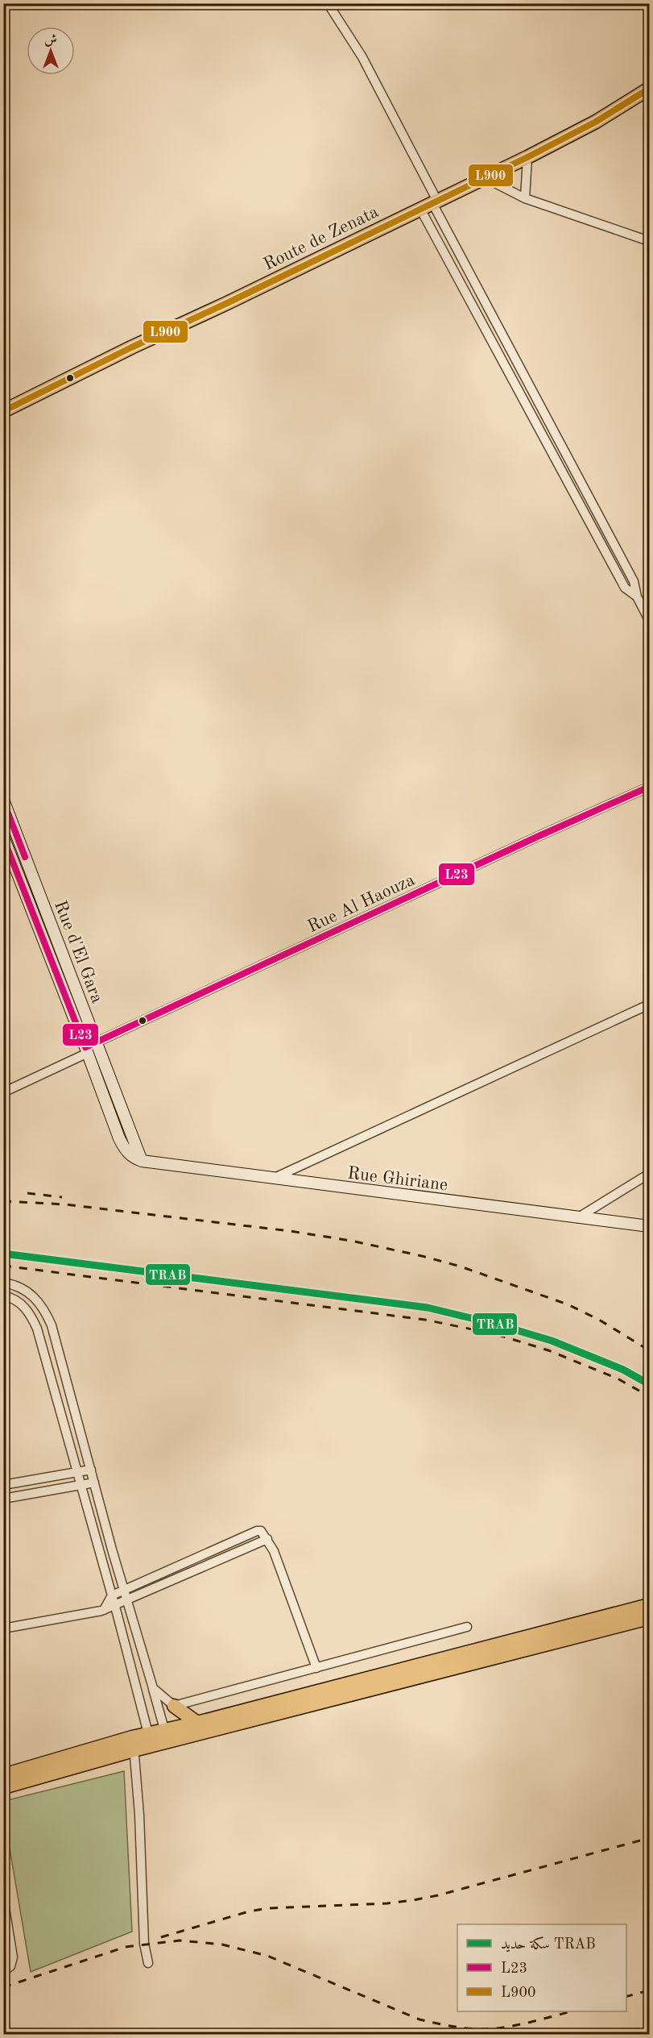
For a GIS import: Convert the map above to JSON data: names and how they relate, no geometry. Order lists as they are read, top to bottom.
{
  "streets": {
    "main road": ["Route de Zenata"],
    "street": ["Rue Al Haouza", "Rue d'El Gara", "Rue Ghiriane"]
  },
  "crossings": [
    ["Rue Al Haouza", "Rue d'El Gara"],
    ["Rue d'El Gara", "Rue Ghiriane"]
  ],
  "lines": ["transit line L900", "transit line L23", "rail line TRAB"],
  "legend": ["سكة حديد TRAB", "L23", "L900"],
  "north": "top"
}
